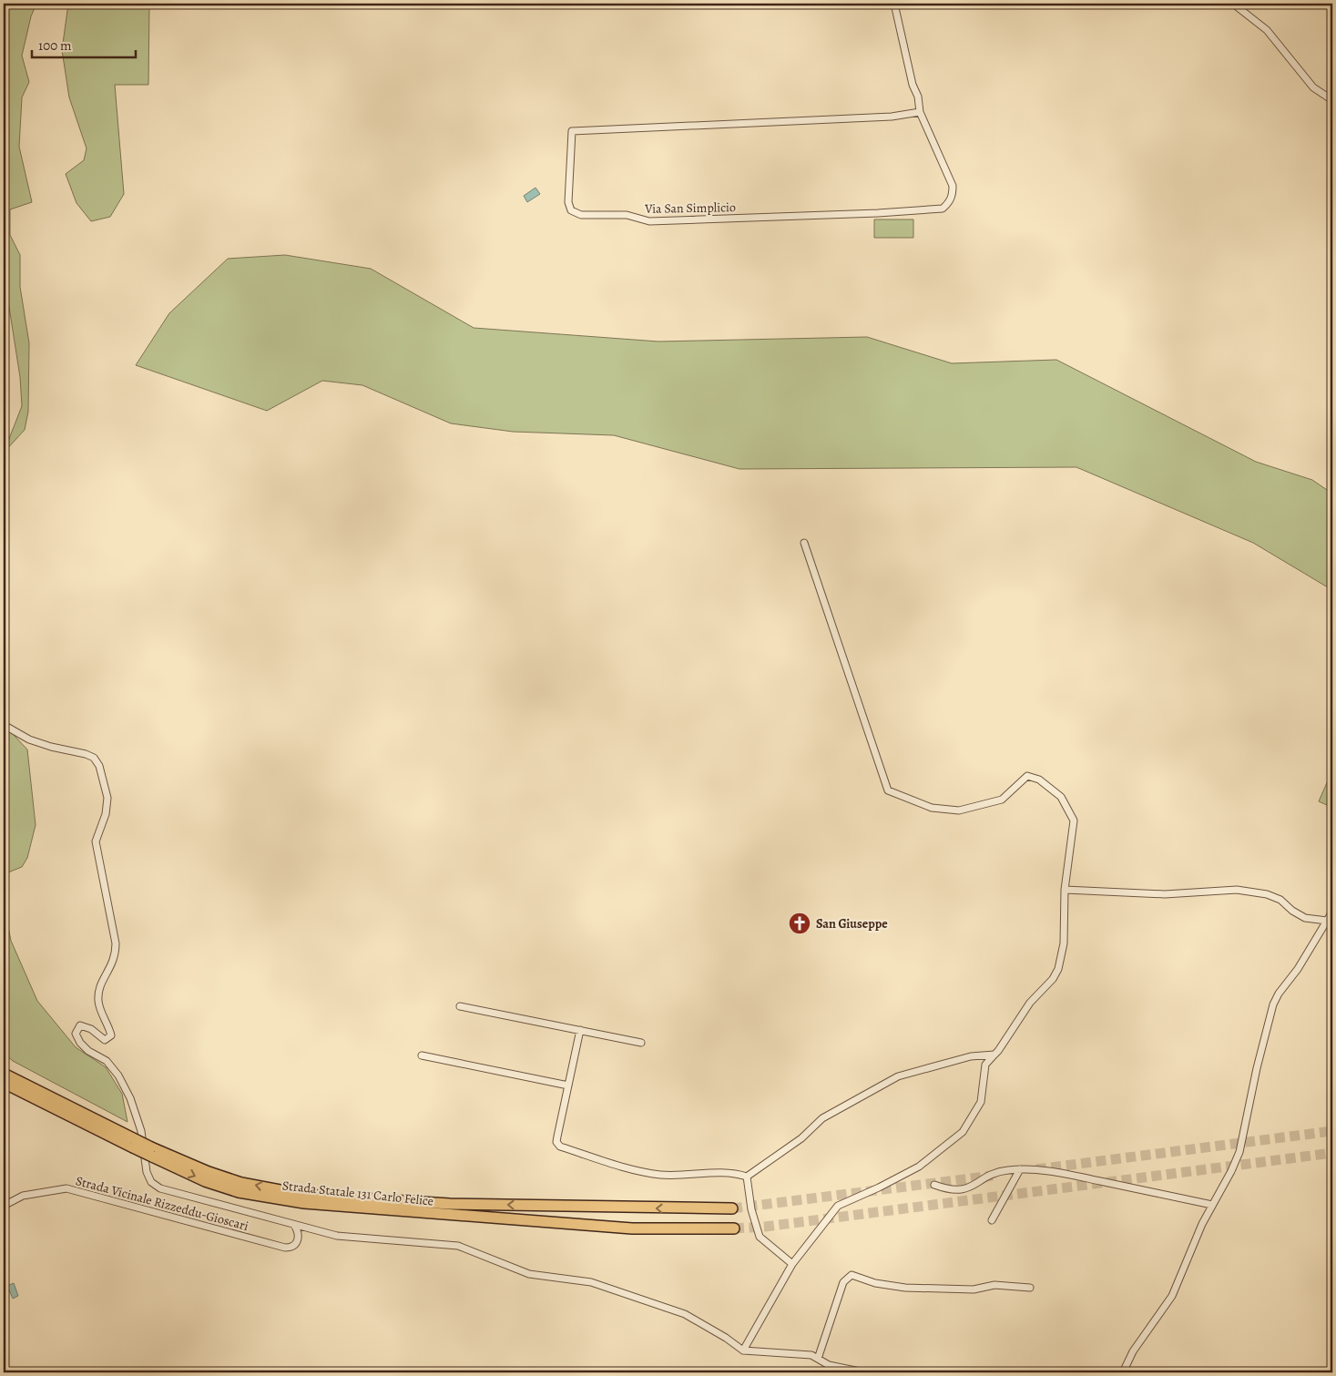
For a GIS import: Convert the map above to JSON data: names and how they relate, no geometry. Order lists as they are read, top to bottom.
{
  "streets": {
    "highway": ["Strada Statale 131 Carlo Felice"],
    "street": ["Via San Simplicio", "Strada Vicinale Rizzeddu-Gioscari"]
  },
  "places": {
    "church": ["San Giuseppe"]
  },
  "scale_bar": "100 m"
}
